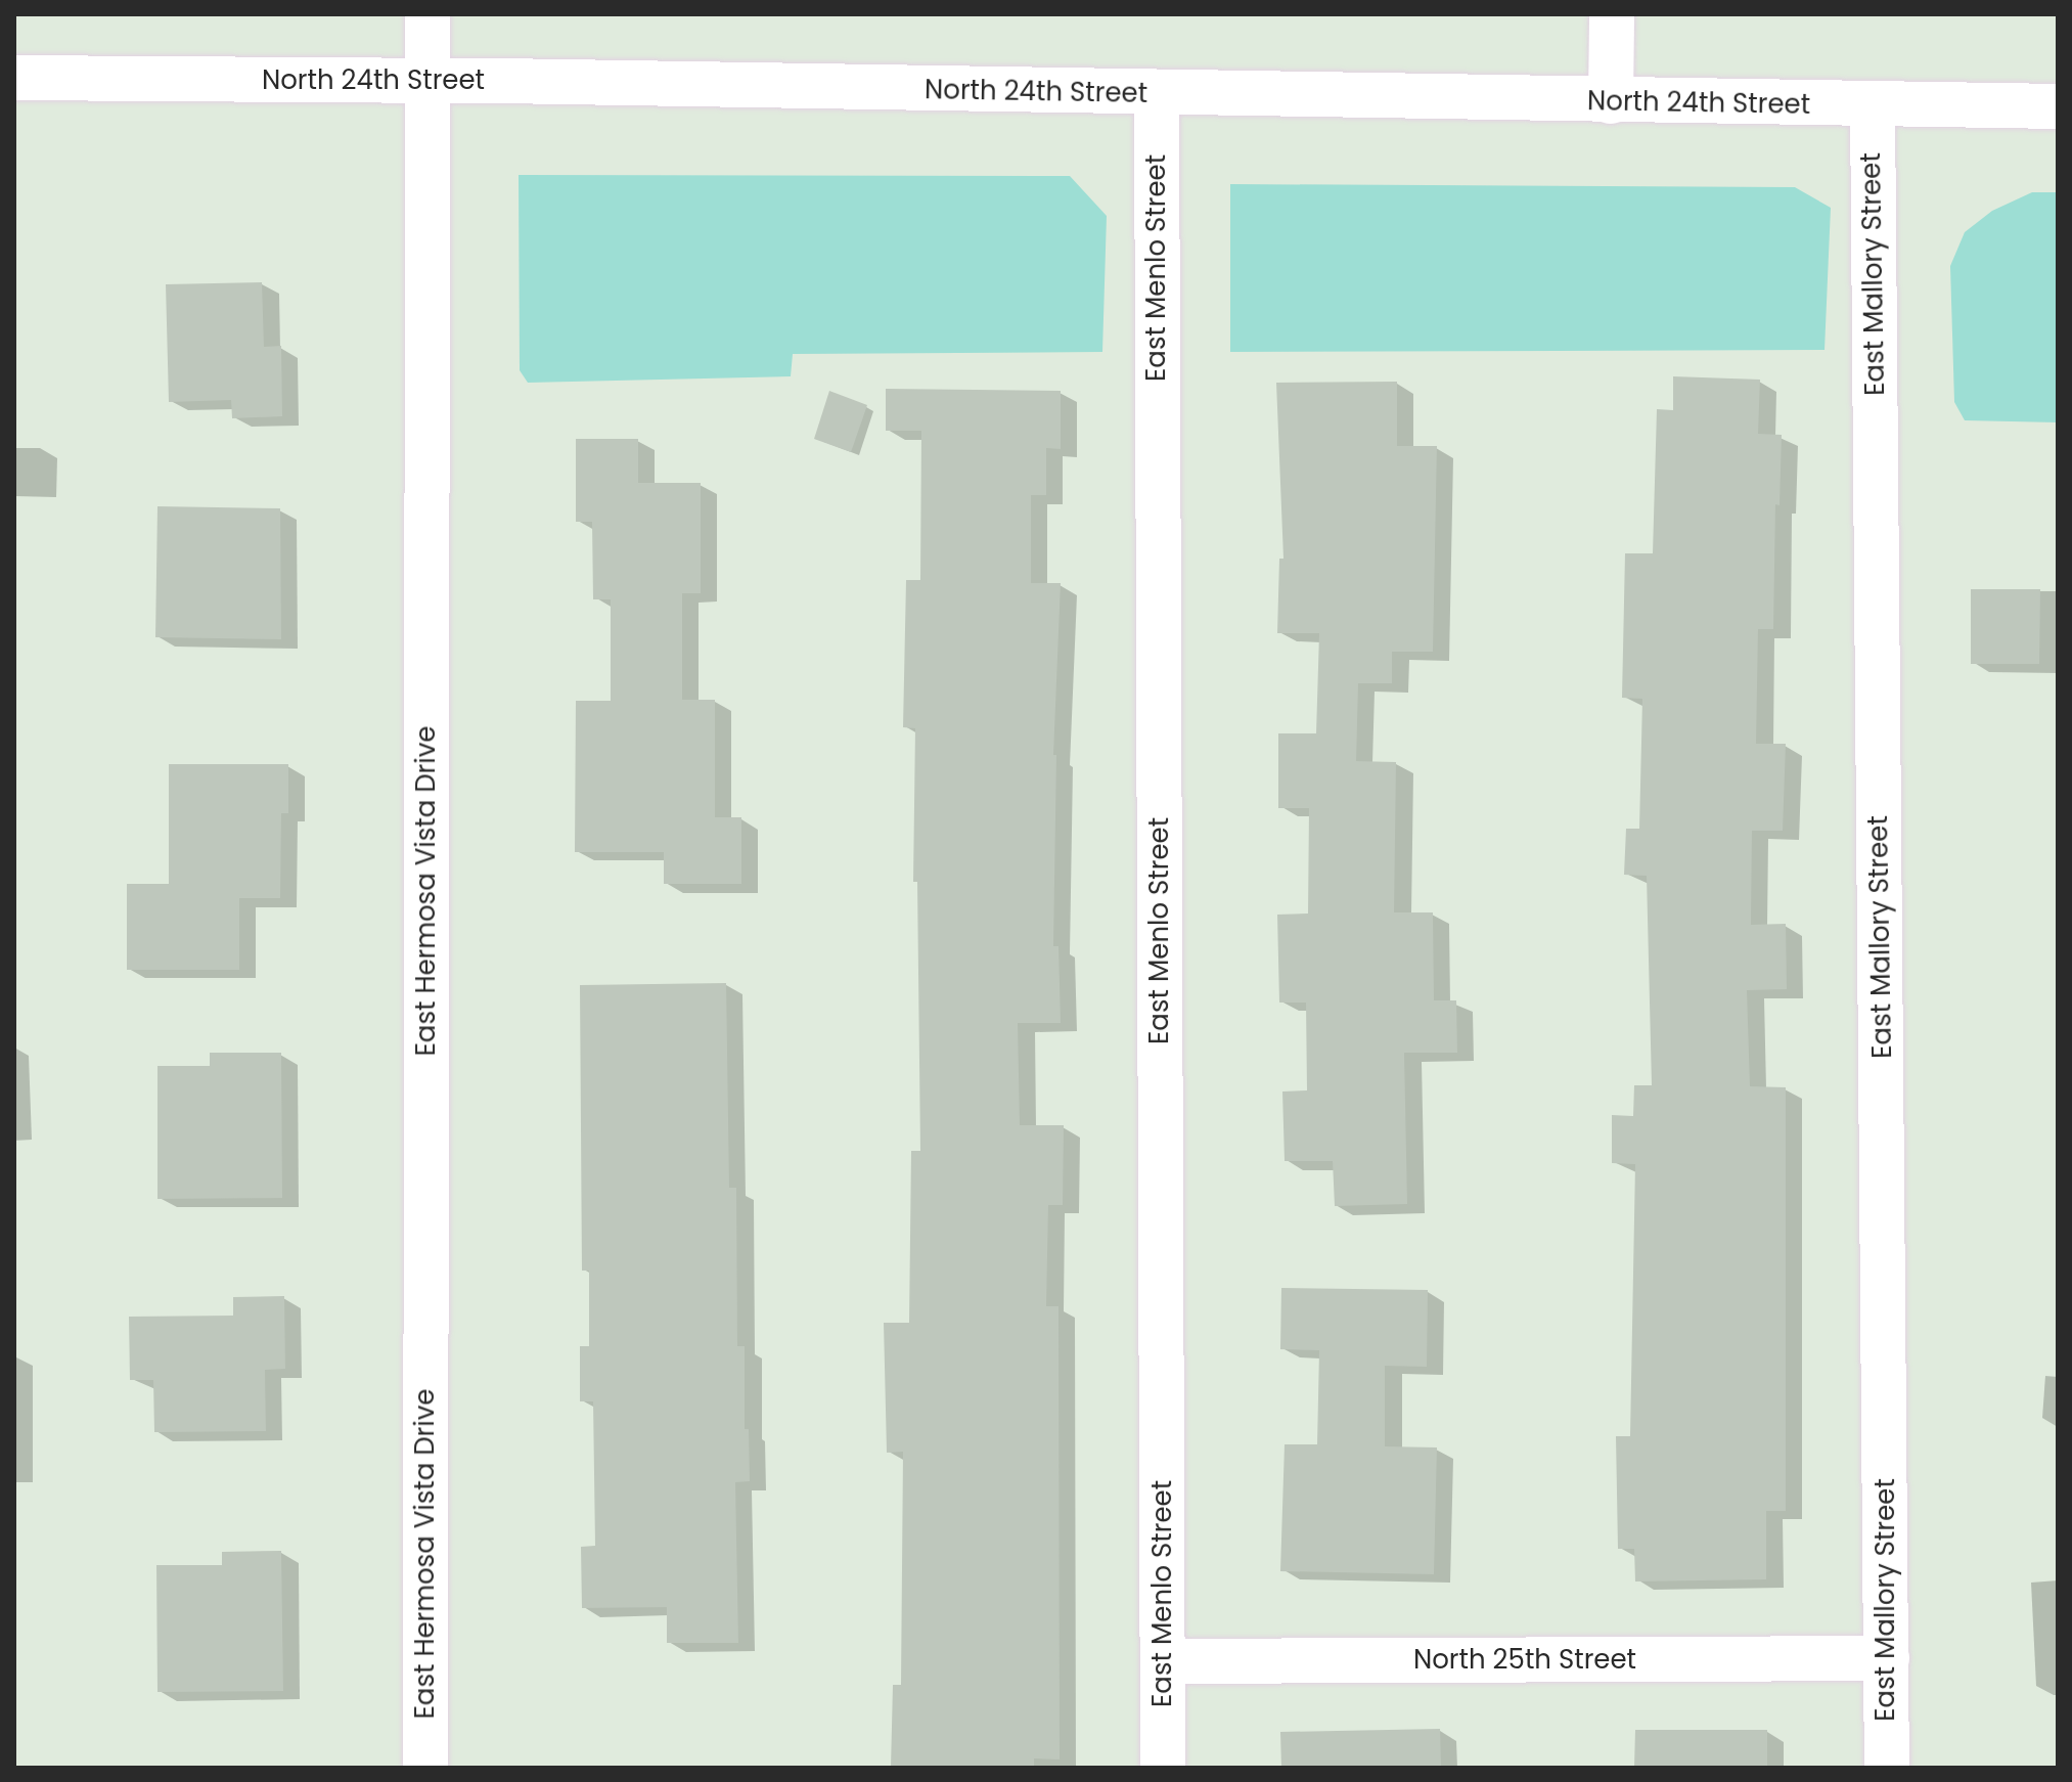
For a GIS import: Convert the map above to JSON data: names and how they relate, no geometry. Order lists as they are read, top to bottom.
{
  "streets": {
    "street": [
      "North 24th Street",
      "East Menlo Street",
      "East Mallory Street",
      "East Hermosa Vista Drive",
      "North 25th Street"
    ]
  },
  "crossings": [
    ["North 24th Street", "East Menlo Street"],
    ["North 24th Street", "East Mallory Street"],
    ["North 24th Street", "East Hermosa Vista Drive"],
    ["East Menlo Street", "North 25th Street"],
    ["East Mallory Street", "North 25th Street"]
  ]
}
